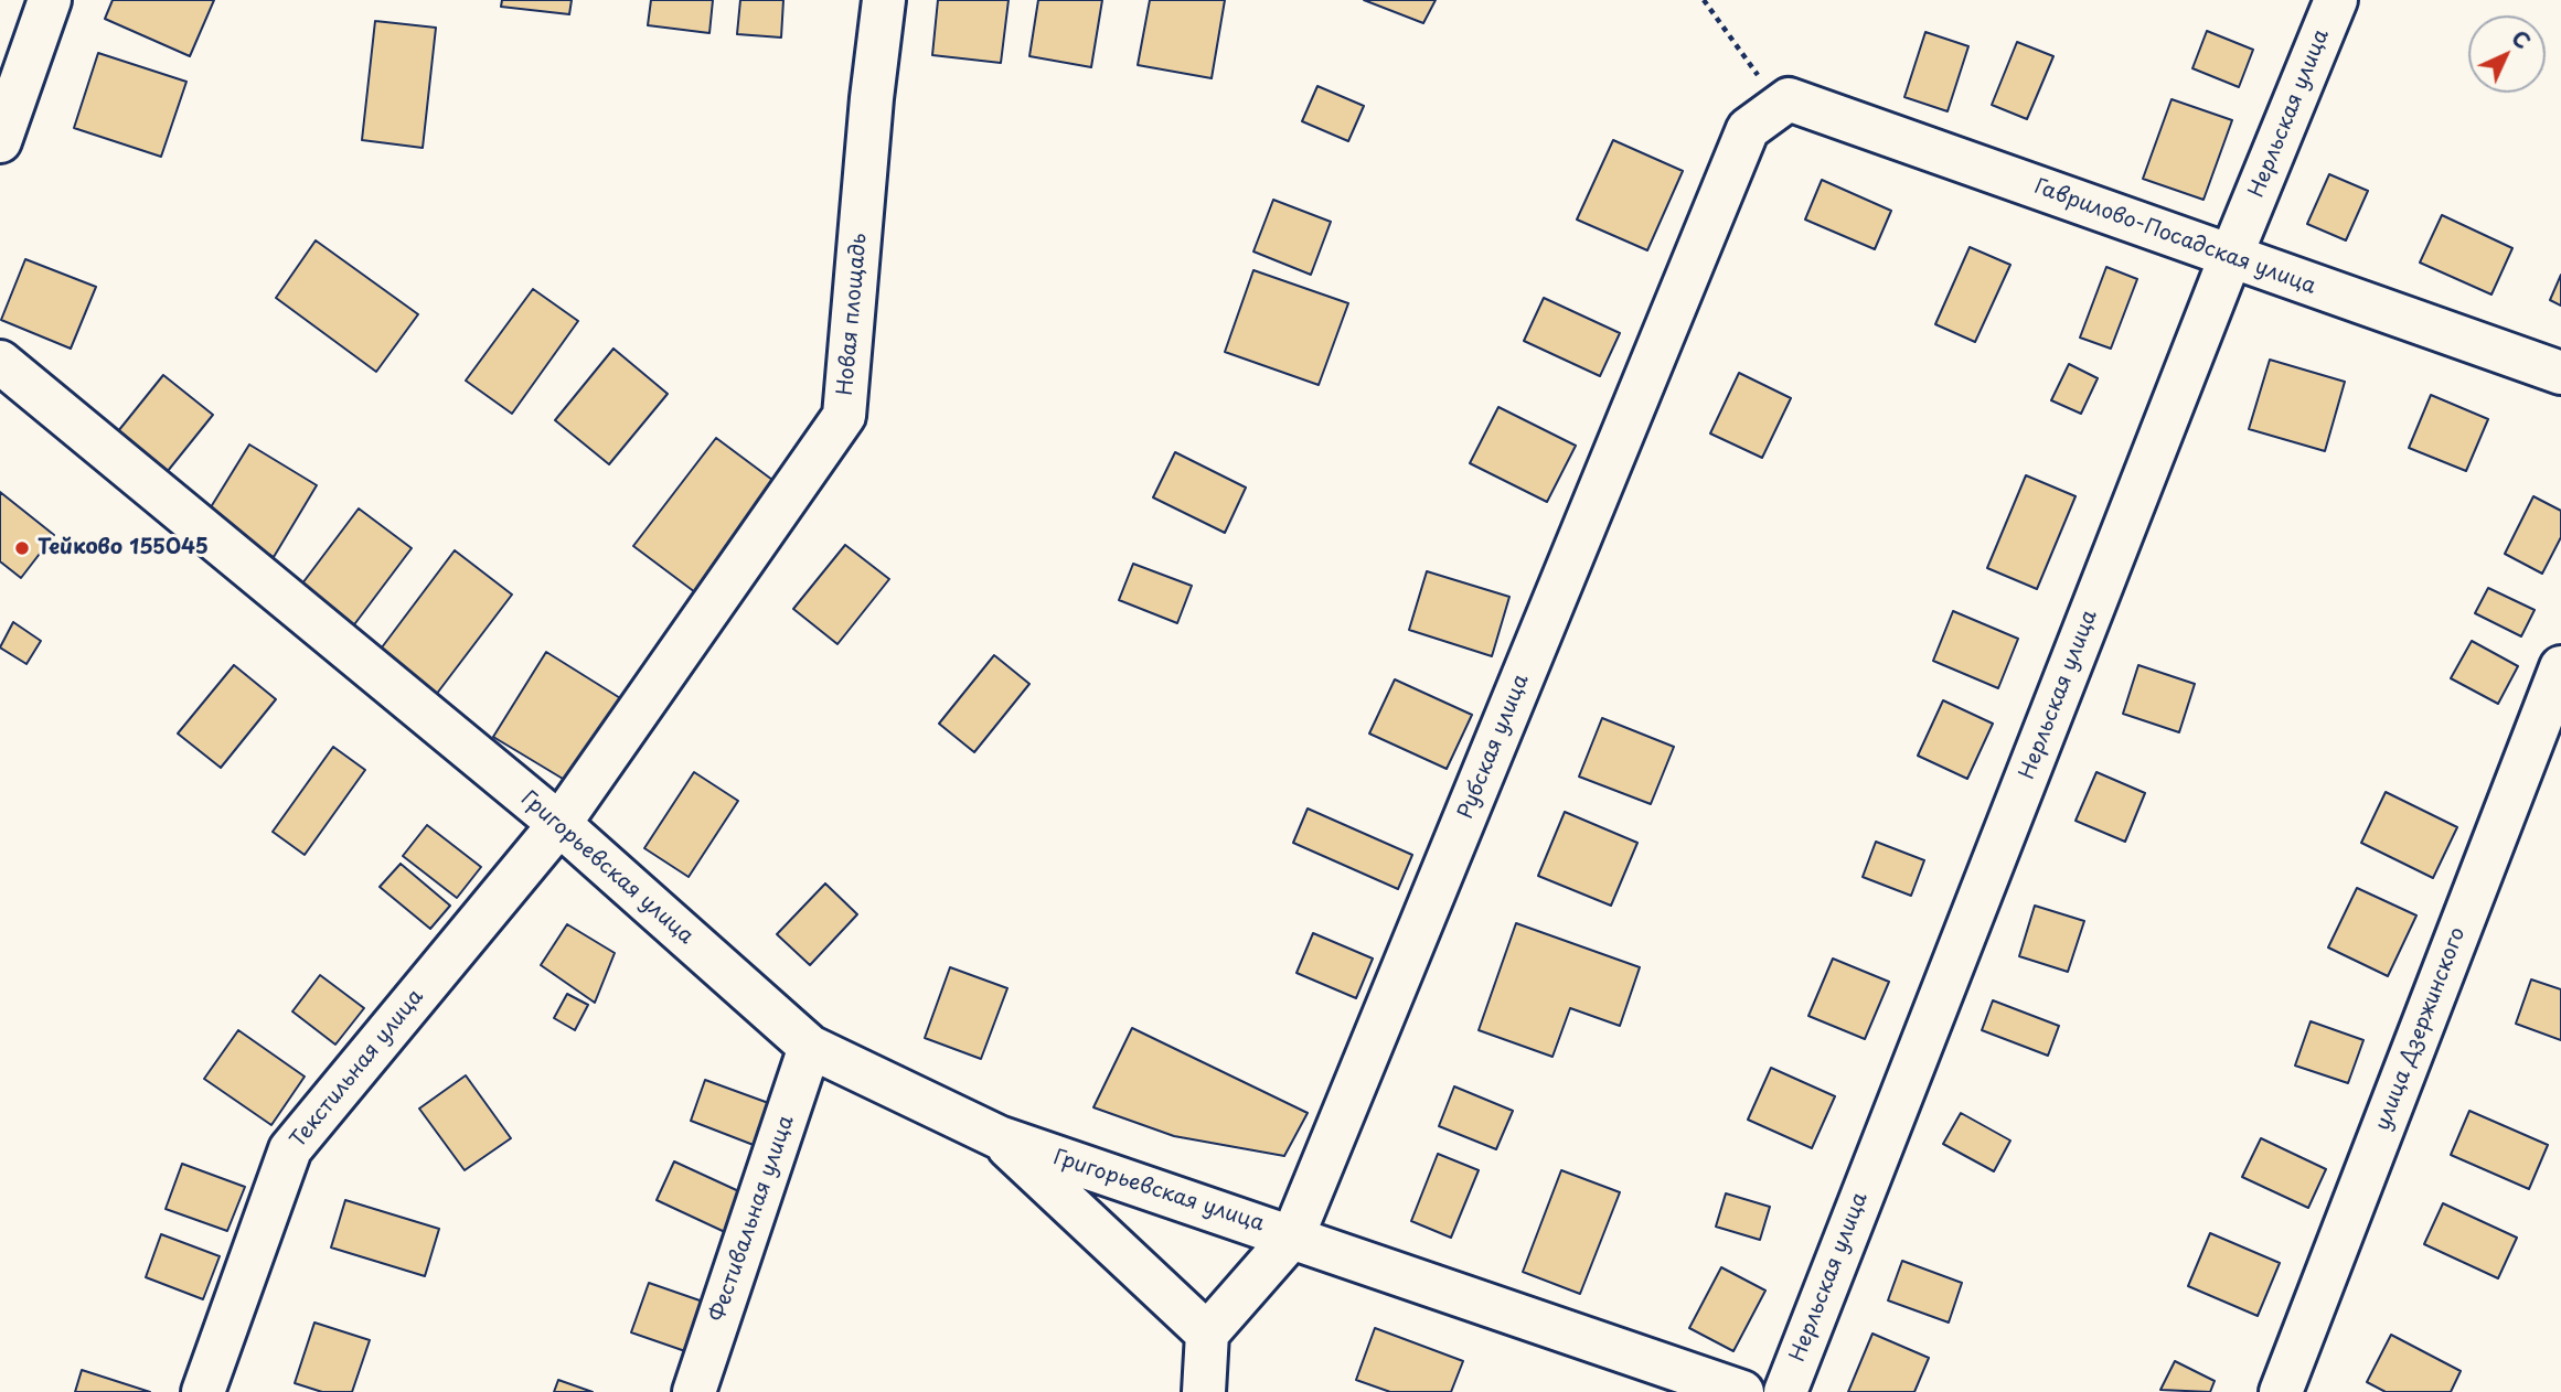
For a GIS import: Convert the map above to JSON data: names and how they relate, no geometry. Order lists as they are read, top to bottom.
{
  "streets": {
    "street": [
      "Нерльская улица",
      "Гаврилово-Посадская улица",
      "Новая площадь",
      "Рубская улица",
      "Григорьевская улица",
      "улица Дзержинского",
      "Текстильная улица",
      "Фестивальная улица"
    ]
  },
  "crossings": [
    ["Нерльская улица", "Гаврилово-Посадская улица"],
    ["Гаврилово-Посадская улица", "Рубская улица"],
    ["Новая площадь", "Григорьевская улица"],
    ["Новая площадь", "Текстильная улица"],
    ["Рубская улица", "Григорьевская улица"],
    ["Григорьевская улица", "Текстильная улица"],
    ["Григорьевская улица", "Фестивальная улица"]
  ],
  "places": ["Тейково 155045"],
  "north": "top right"
}
